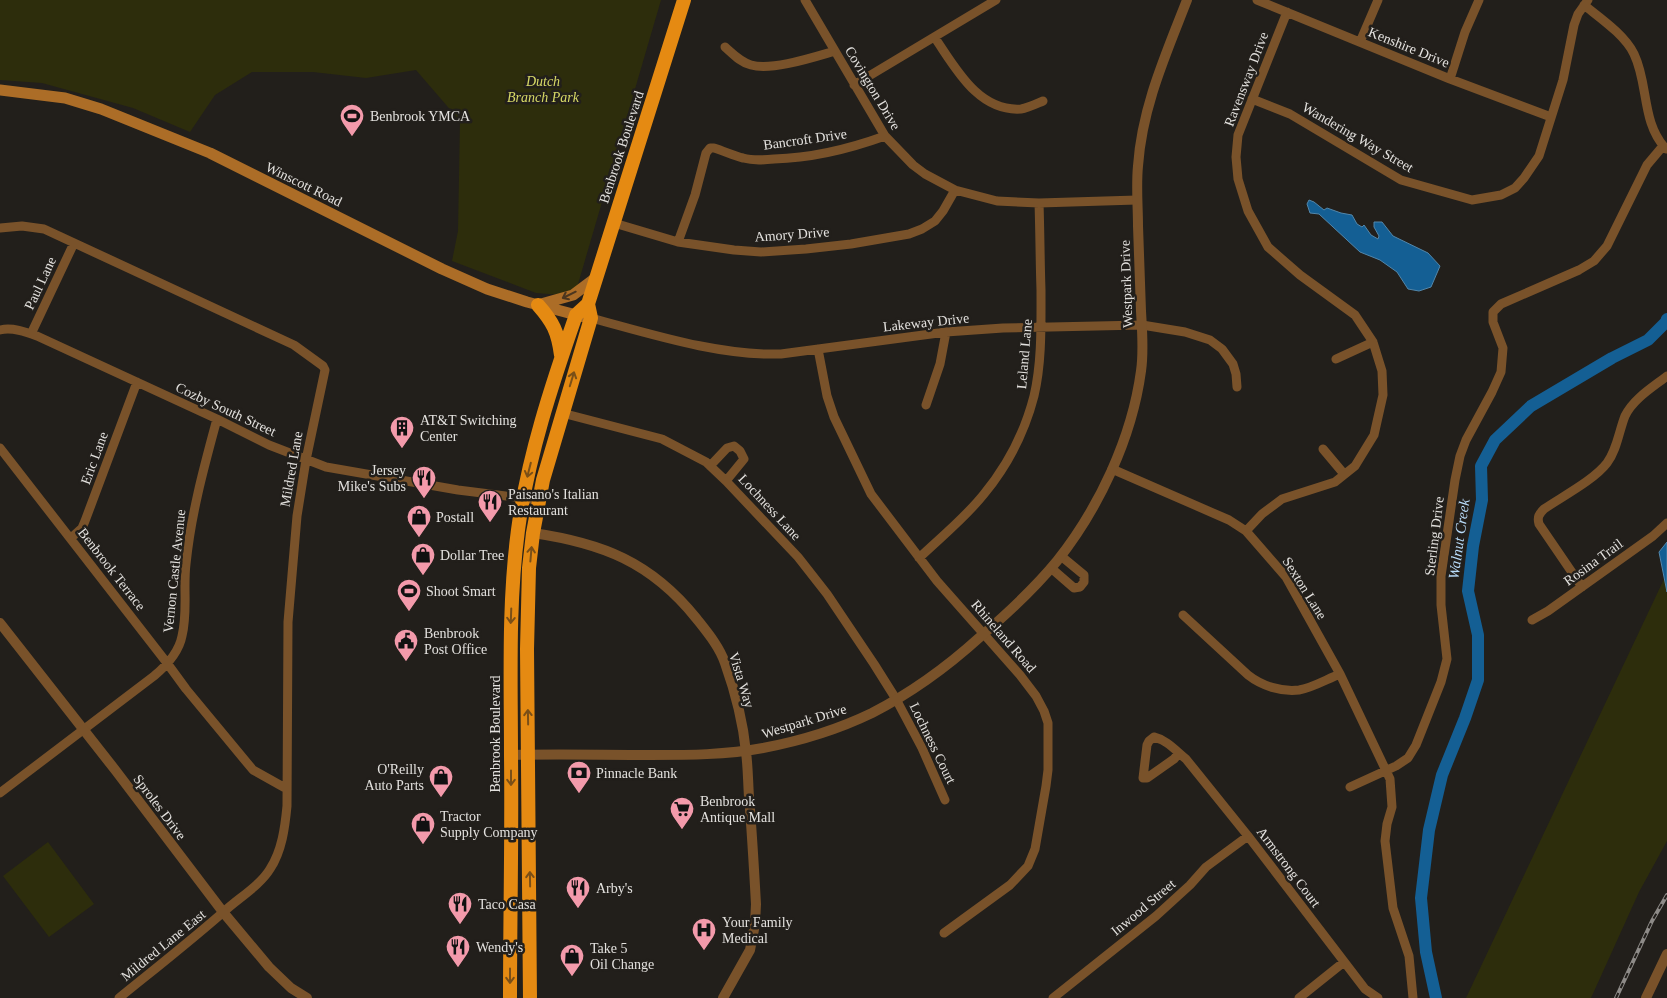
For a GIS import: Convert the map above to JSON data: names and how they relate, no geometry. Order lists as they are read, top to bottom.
{
  "streets": {
    "highway": ["Benbrook Boulevard"],
    "main road": ["Winscott Road"],
    "street": [
      "Kenshire Drive",
      "Ravensway Drive",
      "Covington Drive",
      "Wandering Way Street",
      "Bancroft Drive",
      "Amory Drive",
      "Paul Lane",
      "Westpark Drive",
      "Lakeway Drive",
      "Leland Lane",
      "Cozby South Street",
      "Eric Lane",
      "Mildred Lane",
      "Lochness Lane",
      "Sterling Drive",
      "Rosina Trail",
      "Benbrook Terrace",
      "Vernon Castle Avenue",
      "Sexton Lane",
      "Rhineland Road",
      "Vista Way",
      "Lochness Court",
      "Sproles Drive",
      "Armstrong Court",
      "Inwood Street",
      "Mildred Lane East"
    ]
  },
  "crossings": [
    ["Kenshire Drive", "Ravensway Drive"],
    ["Kenshire Drive", "Wandering Way Street"],
    ["Ravensway Drive", "Wandering Way Street"],
    ["Ravensway Drive", "Sexton Lane"],
    ["Covington Drive", "Bancroft Drive"],
    ["Covington Drive", "Amory Drive"],
    ["Covington Drive", "Westpark Drive"],
    ["Covington Drive", "Leland Lane"],
    ["Bancroft Drive", "Amory Drive"],
    ["Benbrook Boulevard", "Winscott Road"],
    ["Benbrook Boulevard", "Amory Drive"],
    ["Benbrook Boulevard", "Westpark Drive"],
    ["Benbrook Boulevard", "Lakeway Drive"],
    ["Benbrook Boulevard", "Cozby South Street"],
    ["Benbrook Boulevard", "Lochness Lane"],
    ["Benbrook Boulevard", "Vista Way"],
    ["Paul Lane", "Cozby South Street"],
    ["Paul Lane", "Mildred Lane"],
    ["Westpark Drive", "Lakeway Drive"],
    ["Westpark Drive", "Lochness Lane"],
    ["Westpark Drive", "Sexton Lane"],
    ["Westpark Drive", "Rhineland Road"],
    ["Westpark Drive", "Vista Way"],
    ["Westpark Drive", "Lochness Court"],
    ["Lakeway Drive", "Leland Lane"],
    ["Lakeway Drive", "Rhineland Road"],
    ["Leland Lane", "Rhineland Road"],
    ["Cozby South Street", "Eric Lane"],
    ["Cozby South Street", "Mildred Lane"],
    ["Cozby South Street", "Vernon Castle Avenue"],
    ["Eric Lane", "Benbrook Terrace"],
    ["Mildred Lane", "Benbrook Terrace"],
    ["Mildred Lane", "Sproles Drive"],
    ["Mildred Lane", "Mildred Lane East"],
    ["Lochness Lane", "Lochness Court"],
    ["Sterling Drive", "Sexton Lane"],
    ["Benbrook Terrace", "Vernon Castle Avenue"],
    ["Vernon Castle Avenue", "Sproles Drive"],
    ["Sproles Drive", "Mildred Lane East"],
    ["Armstrong Court", "Inwood Street"]
  ],
  "water": ["Walnut Creek"],
  "parks": ["Dutch Branch Park"],
  "places": {
    "sports": ["Benbrook YMCA", "Shoot Smart"],
    "building": ["AT&T Switching Center"],
    "restaurant": [
      "Jersey Mike's Subs",
      "Paisano's Italian Restaurant",
      "Arby's",
      "Taco Casa",
      "Wendy's"
    ],
    "shop": [
      "Postall",
      "Dollar Tree",
      "O'Reilly Auto Parts",
      "Tractor Supply Company",
      "Take 5 Oil Change"
    ],
    "public building": ["Benbrook Post Office"],
    "bank": ["Pinnacle Bank"],
    "supermarket": ["Benbrook Antique Mall"],
    "hospital": ["Your Family Medical"]
  }
}
